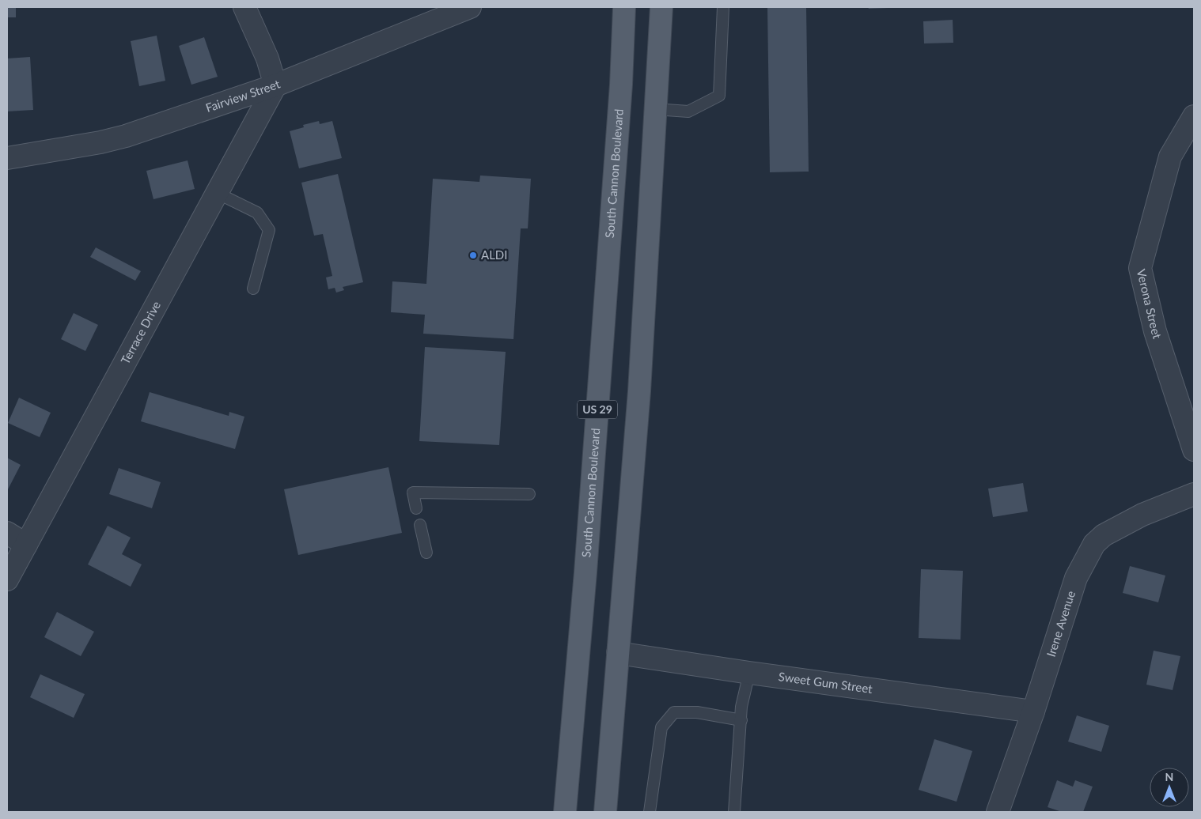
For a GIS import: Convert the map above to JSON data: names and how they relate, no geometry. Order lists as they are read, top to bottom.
{
  "streets": {
    "main road": ["South Cannon Boulevard", "US 29"],
    "street": [
      "Fairview Street",
      "Verona Street",
      "Terrace Drive",
      "Irene Avenue",
      "Sweet Gum Street"
    ]
  },
  "crossings": [
    ["Fairview Street", "Terrace Drive"],
    ["Irene Avenue", "Sweet Gum Street"]
  ],
  "places": ["ALDI"],
  "north": "top"
}
